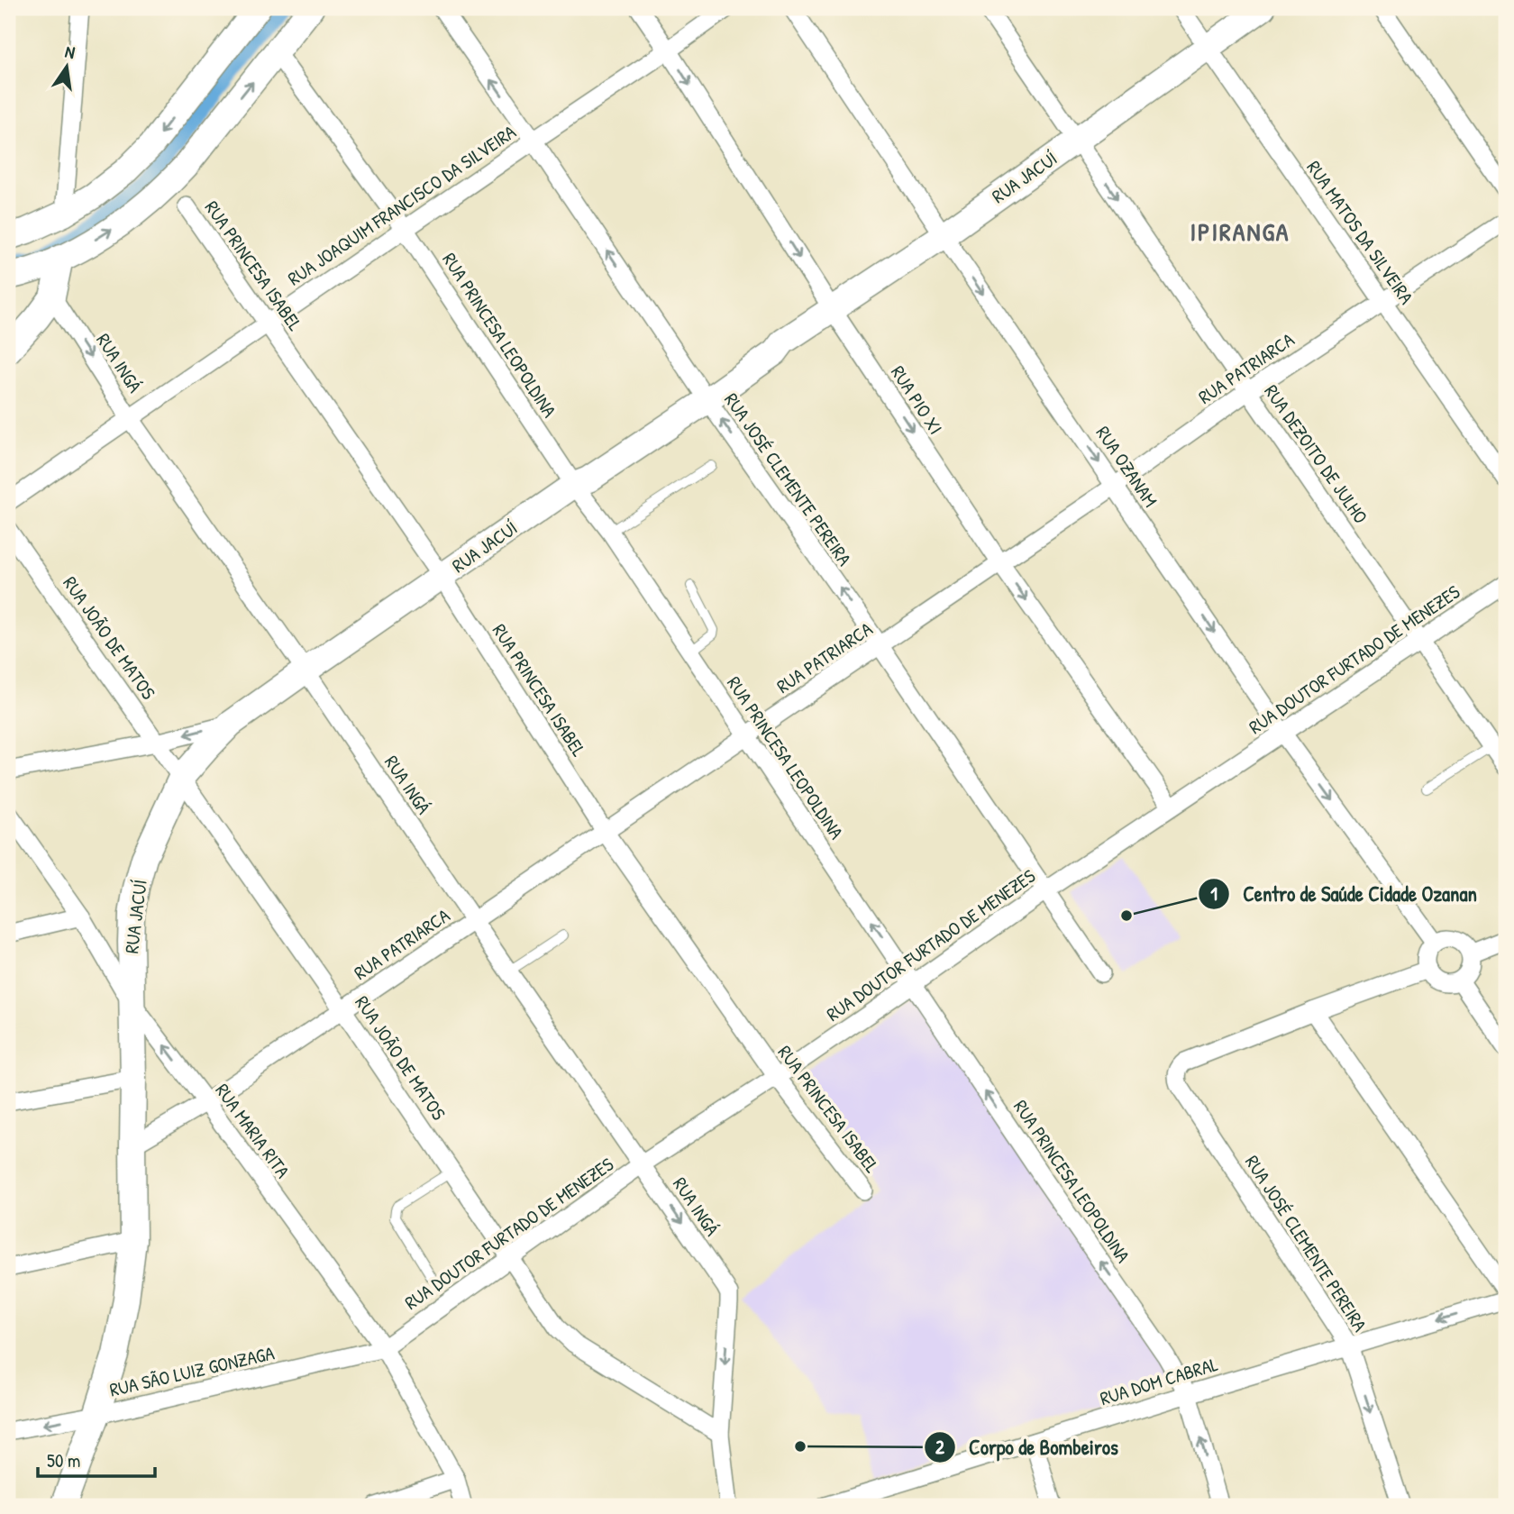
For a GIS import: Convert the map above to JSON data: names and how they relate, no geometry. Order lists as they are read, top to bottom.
{
  "streets": {
    "main road": ["RUA JACUÍ"],
    "street": [
      "RUA JOAQUIM FRANCISCO DA SILVEIRA",
      "RUA MATOS DA SILVEIRA",
      "RUA PRINCESA ISABEL",
      "RUA PRINCESA LEOPOLDINA",
      "RUA INGÁ",
      "RUA PATRIARCA",
      "RUA PIO XI",
      "RUA DEZOITO DE JULHO",
      "RUA OZANAM",
      "RUA JOSÉ CLEMENTE PEREIRA",
      "RUA JOÃO DE MATOS",
      "RUA DOUTOR FURTADO DE MENEZES",
      "RUA MARIA RITA",
      "RUA SÃO LUIZ GONZAGA",
      "RUA DOM CABRAL"
    ]
  },
  "crossings": [
    ["RUA JACUÍ", "RUA MATOS DA SILVEIRA"],
    ["RUA JACUÍ", "RUA PRINCESA ISABEL"],
    ["RUA JACUÍ", "RUA PRINCESA LEOPOLDINA"],
    ["RUA JACUÍ", "RUA INGÁ"],
    ["RUA JACUÍ", "RUA PATRIARCA"],
    ["RUA JACUÍ", "RUA PIO XI"],
    ["RUA JACUÍ", "RUA DEZOITO DE JULHO"],
    ["RUA JACUÍ", "RUA OZANAM"],
    ["RUA JACUÍ", "RUA JOSÉ CLEMENTE PEREIRA"],
    ["RUA JACUÍ", "RUA JOÃO DE MATOS"],
    ["RUA JACUÍ", "RUA MARIA RITA"],
    ["RUA JACUÍ", "RUA SÃO LUIZ GONZAGA"],
    ["RUA JOAQUIM FRANCISCO DA SILVEIRA", "RUA PRINCESA ISABEL"],
    ["RUA JOAQUIM FRANCISCO DA SILVEIRA", "RUA PRINCESA LEOPOLDINA"],
    ["RUA JOAQUIM FRANCISCO DA SILVEIRA", "RUA INGÁ"],
    ["RUA JOAQUIM FRANCISCO DA SILVEIRA", "RUA PIO XI"],
    ["RUA JOAQUIM FRANCISCO DA SILVEIRA", "RUA JOSÉ CLEMENTE PEREIRA"],
    ["RUA MATOS DA SILVEIRA", "RUA PATRIARCA"],
    ["RUA PRINCESA ISABEL", "RUA PATRIARCA"],
    ["RUA PRINCESA ISABEL", "RUA DOUTOR FURTADO DE MENEZES"],
    ["RUA PRINCESA LEOPOLDINA", "RUA PATRIARCA"],
    ["RUA PRINCESA LEOPOLDINA", "RUA DOUTOR FURTADO DE MENEZES"],
    ["RUA PRINCESA LEOPOLDINA", "RUA DOM CABRAL"],
    ["RUA INGÁ", "RUA PATRIARCA"],
    ["RUA INGÁ", "RUA JOÃO DE MATOS"],
    ["RUA INGÁ", "RUA DOUTOR FURTADO DE MENEZES"],
    ["RUA PATRIARCA", "RUA PIO XI"],
    ["RUA PATRIARCA", "RUA DEZOITO DE JULHO"],
    ["RUA PATRIARCA", "RUA OZANAM"],
    ["RUA PATRIARCA", "RUA JOSÉ CLEMENTE PEREIRA"],
    ["RUA PATRIARCA", "RUA JOÃO DE MATOS"],
    ["RUA PATRIARCA", "RUA MARIA RITA"],
    ["RUA PIO XI", "RUA DOUTOR FURTADO DE MENEZES"],
    ["RUA DEZOITO DE JULHO", "RUA DOUTOR FURTADO DE MENEZES"],
    ["RUA OZANAM", "RUA DOUTOR FURTADO DE MENEZES"],
    ["RUA JOSÉ CLEMENTE PEREIRA", "RUA DOUTOR FURTADO DE MENEZES"],
    ["RUA JOSÉ CLEMENTE PEREIRA", "RUA DOM CABRAL"],
    ["RUA JOÃO DE MATOS", "RUA DOUTOR FURTADO DE MENEZES"],
    ["RUA DOUTOR FURTADO DE MENEZES", "RUA MARIA RITA"],
    ["RUA DOUTOR FURTADO DE MENEZES", "RUA SÃO LUIZ GONZAGA"],
    ["RUA MARIA RITA", "RUA SÃO LUIZ GONZAGA"]
  ],
  "one_way": ["RUA PRINCESA LEOPOLDINA", "RUA PIO XI", "RUA OZANAM"],
  "districts": ["IPIRANGA"],
  "places": ["Centro de Saúde Cidade Ozanan", "Corpo de Bombeiros"],
  "scale_bar": "50 m",
  "north": "top"
}
